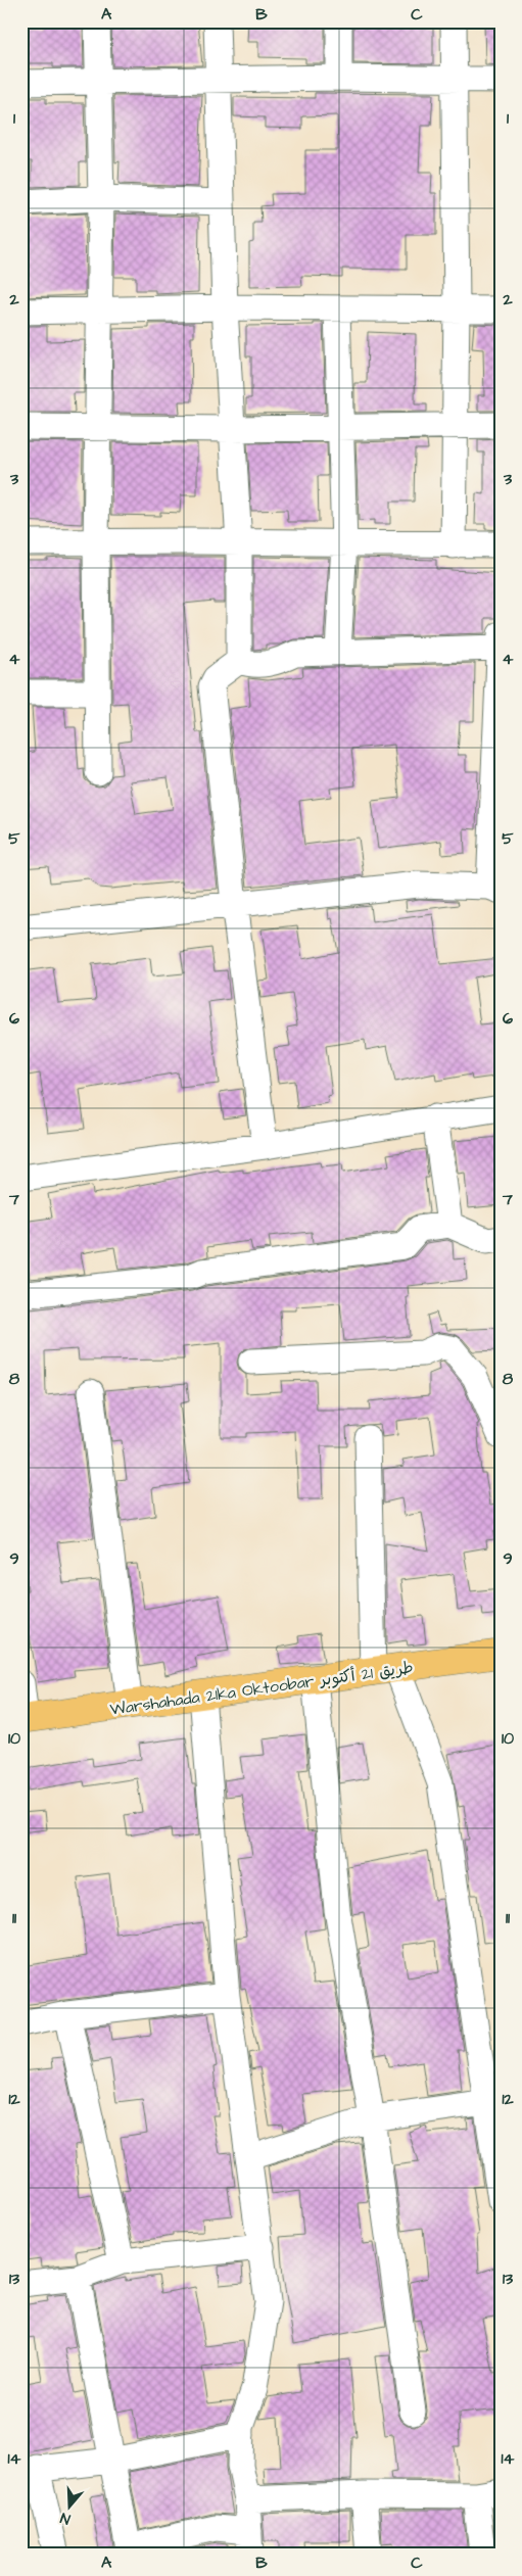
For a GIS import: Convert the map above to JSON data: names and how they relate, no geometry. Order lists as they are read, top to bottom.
{
  "streets": {
    "main road": ["Warshahada 21ka Oktoobar طريق 21 أكتوبر"]
  },
  "north": "bottom",
  "grid": {
    "columns": ["A", "B", "C"],
    "rows": [
      "1",
      "2",
      "3",
      "4",
      "5",
      "6",
      "7",
      "8",
      "9",
      "10",
      "11",
      "12",
      "13",
      "14"
    ]
  }
}
